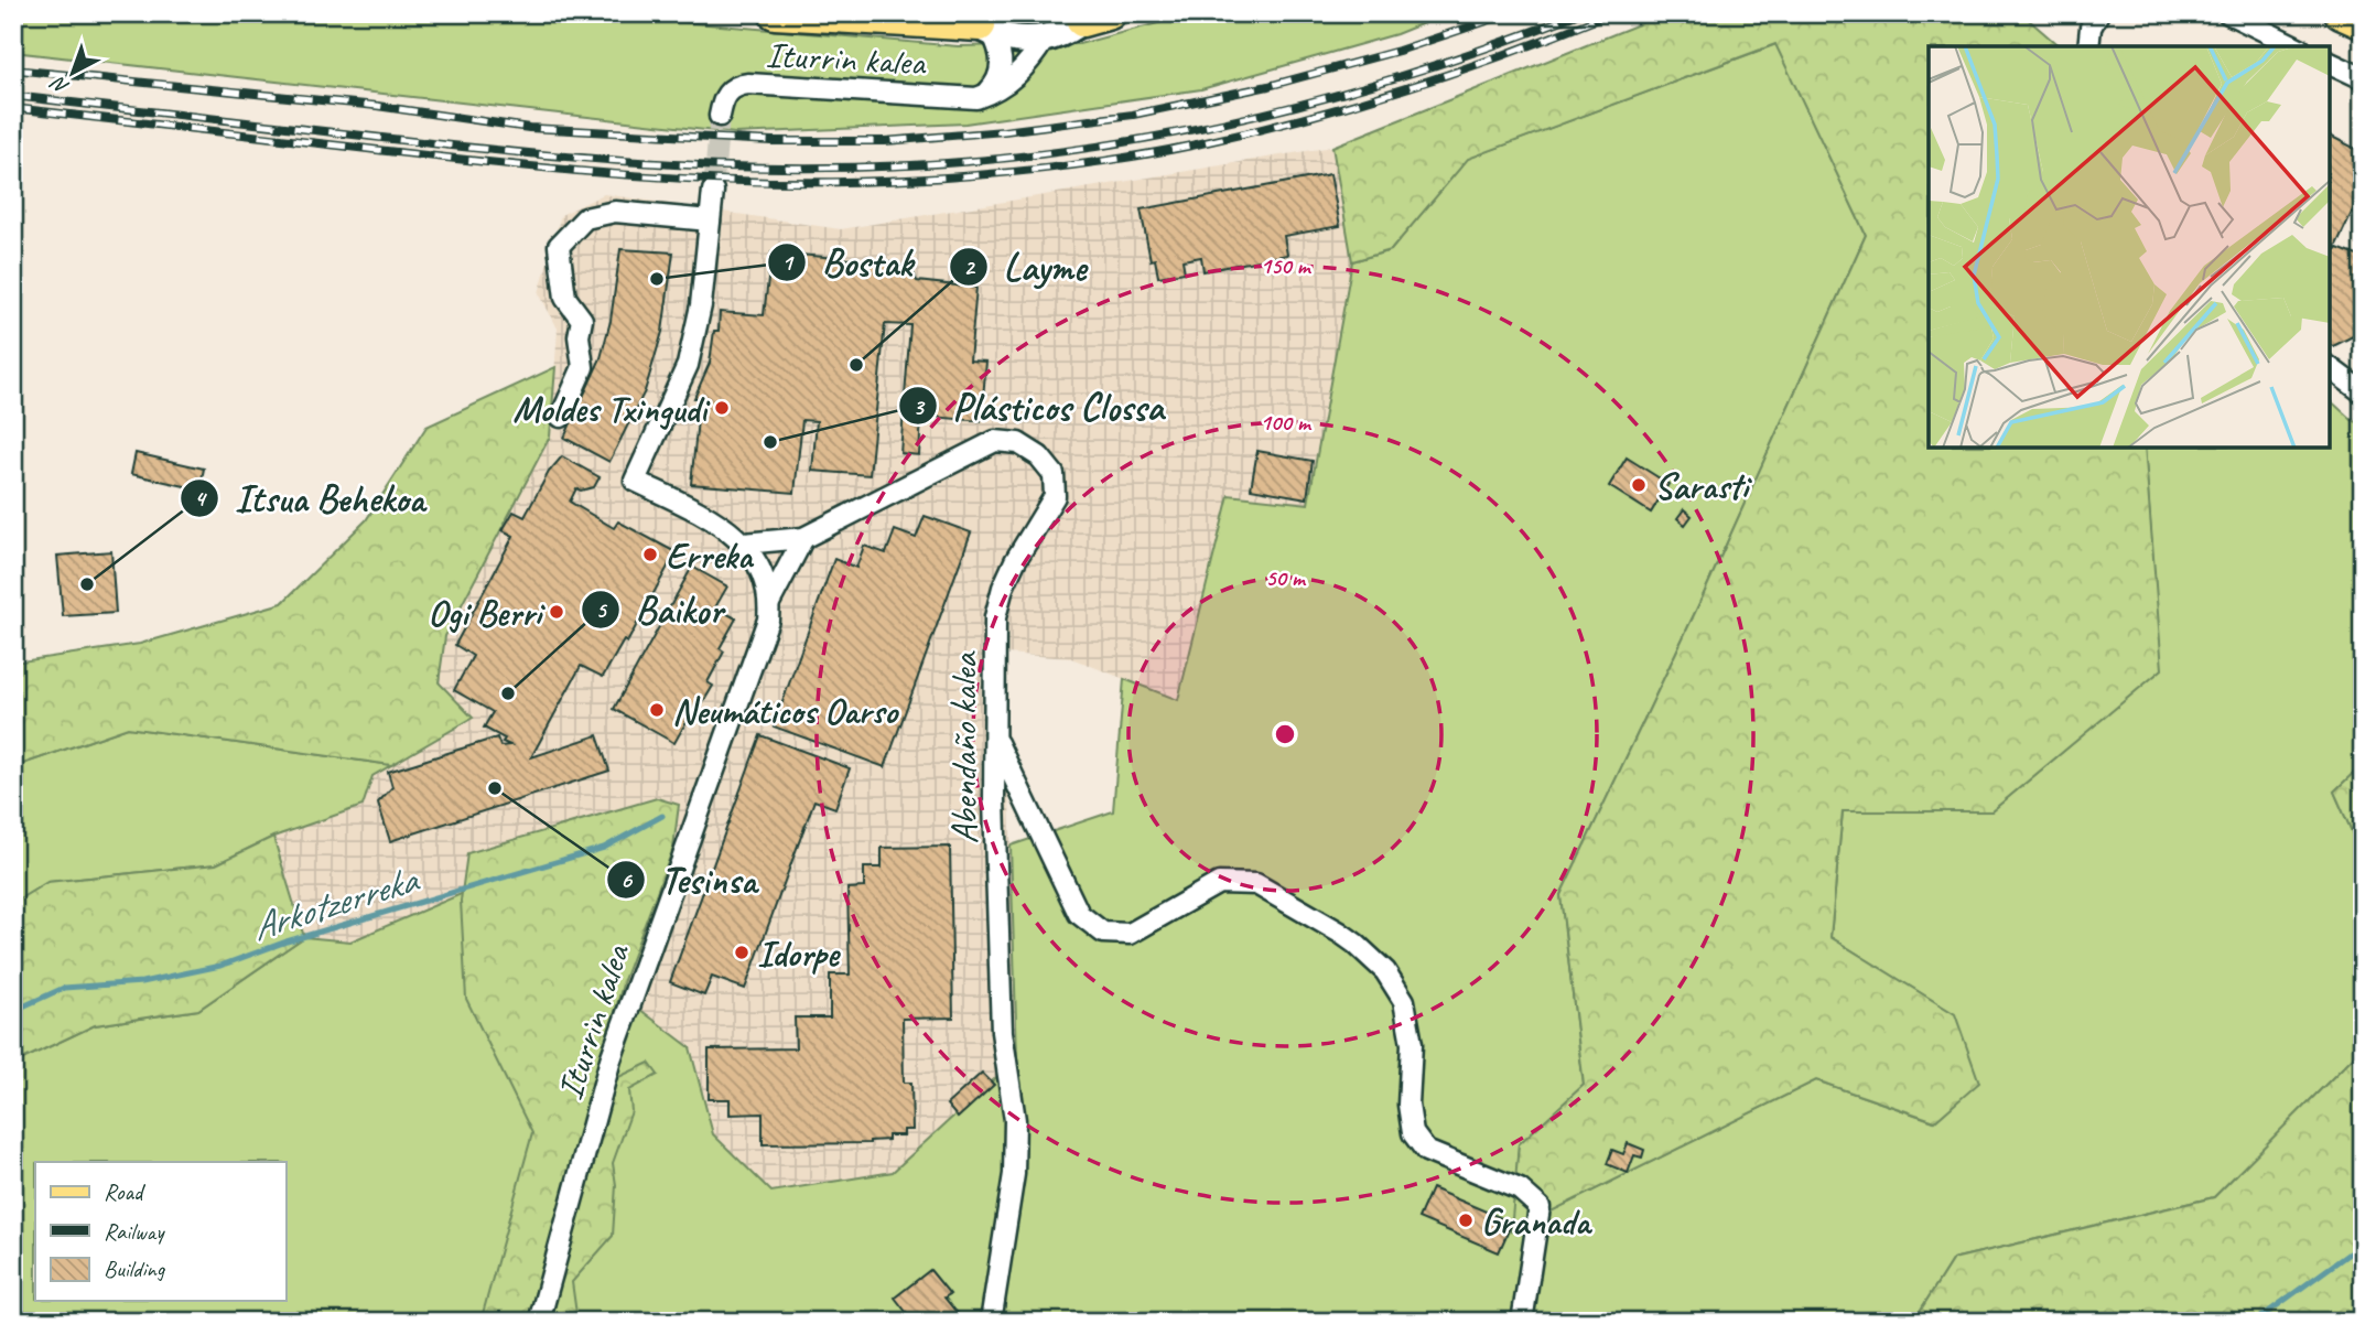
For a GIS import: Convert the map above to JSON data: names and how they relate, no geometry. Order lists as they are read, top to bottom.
{
  "streets": {
    "street": ["Iturrin kalea", "Abendaño kalea"]
  },
  "water": ["Arkotzerreka"],
  "places": [
    "Bostak",
    "Layme",
    "Moldes Txingudi",
    "Plásticos Clossa",
    "Sarasti",
    "Erreka",
    "Itsua Behekoa",
    "Ogi Berri",
    "Baikor",
    "Neumáticos Oarso",
    "Tesinsa",
    "Idorpe",
    "Granada"
  ],
  "legend": ["Road", "Railway", "Building"],
  "north": "bottom left",
  "rings": ["150 m", "100 m", "50 m"]
}
